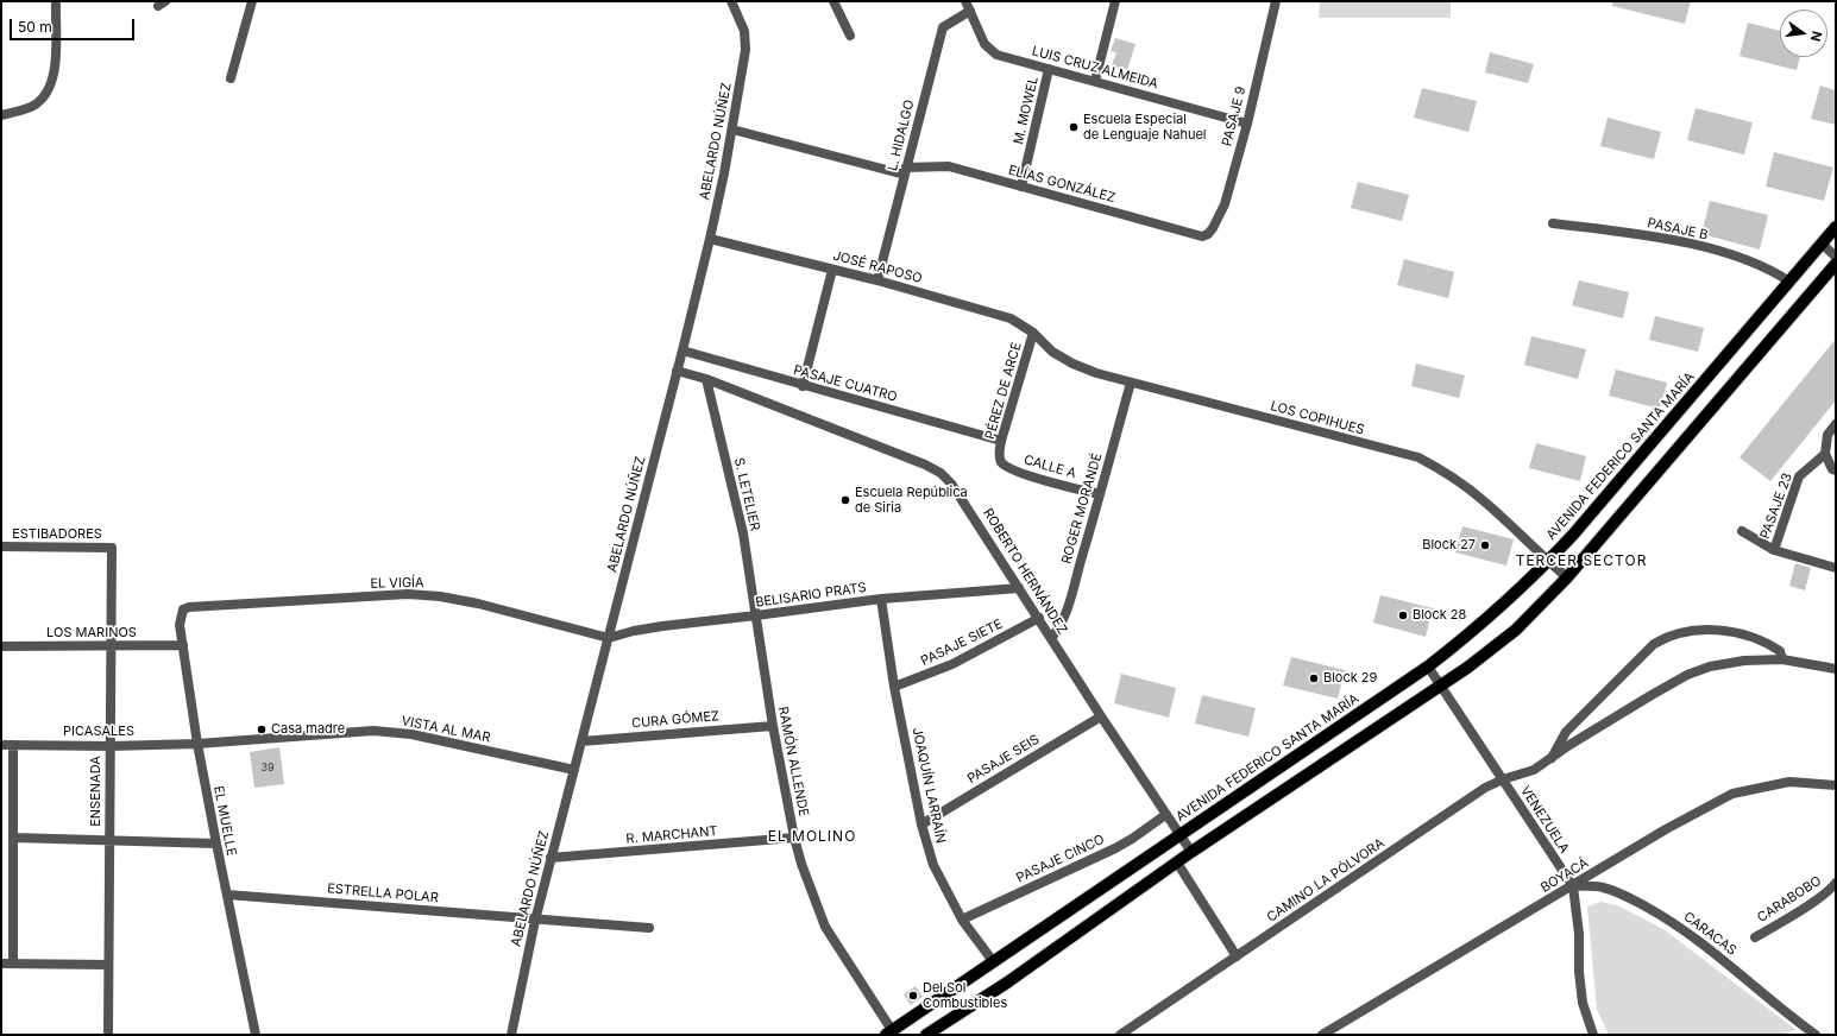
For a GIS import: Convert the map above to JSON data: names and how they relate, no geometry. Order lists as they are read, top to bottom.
{
  "streets": {
    "main road": ["AVENIDA FEDERICO SANTA MARÍA"],
    "street": [
      "LUIS CRUZ ALMEIDA",
      "M. MOWEL",
      "PASAJE 9",
      "L. HIDALGO",
      "ABELARDO NÚÑEZ",
      "ELÍAS GONZÁLEZ",
      "PASAJE B",
      "JOSÉ RAPOSO",
      "PASAJE CUATRO",
      "PÉREZ DE ARCE",
      "LOS COPIHUES",
      "CALLE A",
      "S. LETELIER",
      "PASAJE 23",
      "ROGER MORANDÉ",
      "ESTIBADORES",
      "ROBERTO HERNÁNDEZ",
      "EL VIGÍA",
      "BELISARIO PRATS",
      "LOS MARINOS",
      "PASAJE SIETE",
      "CURA GÓMEZ",
      "VISTA AL MAR",
      "PICASALES",
      "PASAJE SEIS",
      "RAMÓN ALLENDE",
      "JOAQUÍN LARRAÍN",
      "ENSENADA",
      "VENEZUELA",
      "EL MUELLE",
      "R. MARCHANT",
      "PASAJE CINCO",
      "BOYACÁ",
      "CAMINO LA PÓLVORA",
      "ESTRELLA POLAR",
      "CARABOBO",
      "CARACAS"
    ]
  },
  "crossings": [
    ["LUIS CRUZ ALMEIDA", "M. MOWEL"],
    ["LUIS CRUZ ALMEIDA", "PASAJE 9"],
    ["LUIS CRUZ ALMEIDA", "L. HIDALGO"],
    ["M. MOWEL", "ELÍAS GONZÁLEZ"],
    ["PASAJE 9", "ELÍAS GONZÁLEZ"],
    ["L. HIDALGO", "ELÍAS GONZÁLEZ"],
    ["L. HIDALGO", "JOSÉ RAPOSO"],
    ["ABELARDO NÚÑEZ", "ELÍAS GONZÁLEZ"],
    ["ABELARDO NÚÑEZ", "JOSÉ RAPOSO"],
    ["ABELARDO NÚÑEZ", "PASAJE CUATRO"],
    ["ABELARDO NÚÑEZ", "ROBERTO HERNÁNDEZ"],
    ["ABELARDO NÚÑEZ", "EL VIGÍA"],
    ["ABELARDO NÚÑEZ", "BELISARIO PRATS"],
    ["ABELARDO NÚÑEZ", "CURA GÓMEZ"],
    ["ABELARDO NÚÑEZ", "VISTA AL MAR"],
    ["ABELARDO NÚÑEZ", "R. MARCHANT"],
    ["ABELARDO NÚÑEZ", "ESTRELLA POLAR"],
    ["PASAJE B", "AVENIDA FEDERICO SANTA MARÍA"],
    ["JOSÉ RAPOSO", "PÉREZ DE ARCE"],
    ["JOSÉ RAPOSO", "LOS COPIHUES"],
    ["PASAJE CUATRO", "PÉREZ DE ARCE"],
    ["PÉREZ DE ARCE", "LOS COPIHUES"],
    ["PÉREZ DE ARCE", "CALLE A"],
    ["LOS COPIHUES", "AVENIDA FEDERICO SANTA MARÍA"],
    ["LOS COPIHUES", "ROGER MORANDÉ"],
    ["AVENIDA FEDERICO SANTA MARÍA", "ROBERTO HERNÁNDEZ"],
    ["AVENIDA FEDERICO SANTA MARÍA", "RAMÓN ALLENDE"],
    ["AVENIDA FEDERICO SANTA MARÍA", "JOAQUÍN LARRAÍN"],
    ["AVENIDA FEDERICO SANTA MARÍA", "VENEZUELA"],
    ["CALLE A", "ROGER MORANDÉ"],
    ["S. LETELIER", "ROBERTO HERNÁNDEZ"],
    ["S. LETELIER", "BELISARIO PRATS"],
    ["S. LETELIER", "RAMÓN ALLENDE"],
    ["ROGER MORANDÉ", "ROBERTO HERNÁNDEZ"],
    ["ESTIBADORES", "ENSENADA"],
    ["ROBERTO HERNÁNDEZ", "BELISARIO PRATS"],
    ["ROBERTO HERNÁNDEZ", "PASAJE SIETE"],
    ["ROBERTO HERNÁNDEZ", "PASAJE SEIS"],
    ["ROBERTO HERNÁNDEZ", "PASAJE CINCO"],
    ["EL VIGÍA", "BELISARIO PRATS"],
    ["EL VIGÍA", "EL MUELLE"],
    ["BELISARIO PRATS", "RAMÓN ALLENDE"],
    ["BELISARIO PRATS", "JOAQUÍN LARRAÍN"],
    ["LOS MARINOS", "ENSENADA"],
    ["LOS MARINOS", "EL MUELLE"],
    ["PASAJE SIETE", "JOAQUÍN LARRAÍN"],
    ["CURA GÓMEZ", "RAMÓN ALLENDE"],
    ["VISTA AL MAR", "PICASALES"],
    ["VISTA AL MAR", "EL MUELLE"],
    ["PICASALES", "ENSENADA"],
    ["PICASALES", "EL MUELLE"],
    ["PASAJE SEIS", "JOAQUÍN LARRAÍN"],
    ["RAMÓN ALLENDE", "R. MARCHANT"],
    ["JOAQUÍN LARRAÍN", "PASAJE CINCO"],
    ["VENEZUELA", "BOYACÁ"],
    ["VENEZUELA", "CAMINO LA PÓLVORA"],
    ["VENEZUELA", "CARACAS"],
    ["EL MUELLE", "ESTRELLA POLAR"],
    ["BOYACÁ", "CARACAS"]
  ],
  "districts": ["TERCER SECTOR", "EL MOLINO"],
  "places": [
    "Escuela Especial de Lenguaje Nahuel",
    "Escuela República de Siria",
    "Block 27",
    "Block 28",
    "Block 29",
    "Casa madre",
    "Del Sol Combustibles"
  ],
  "house_numbers": ["39"],
  "scale_bar": "50 m",
  "north": "right"
}
